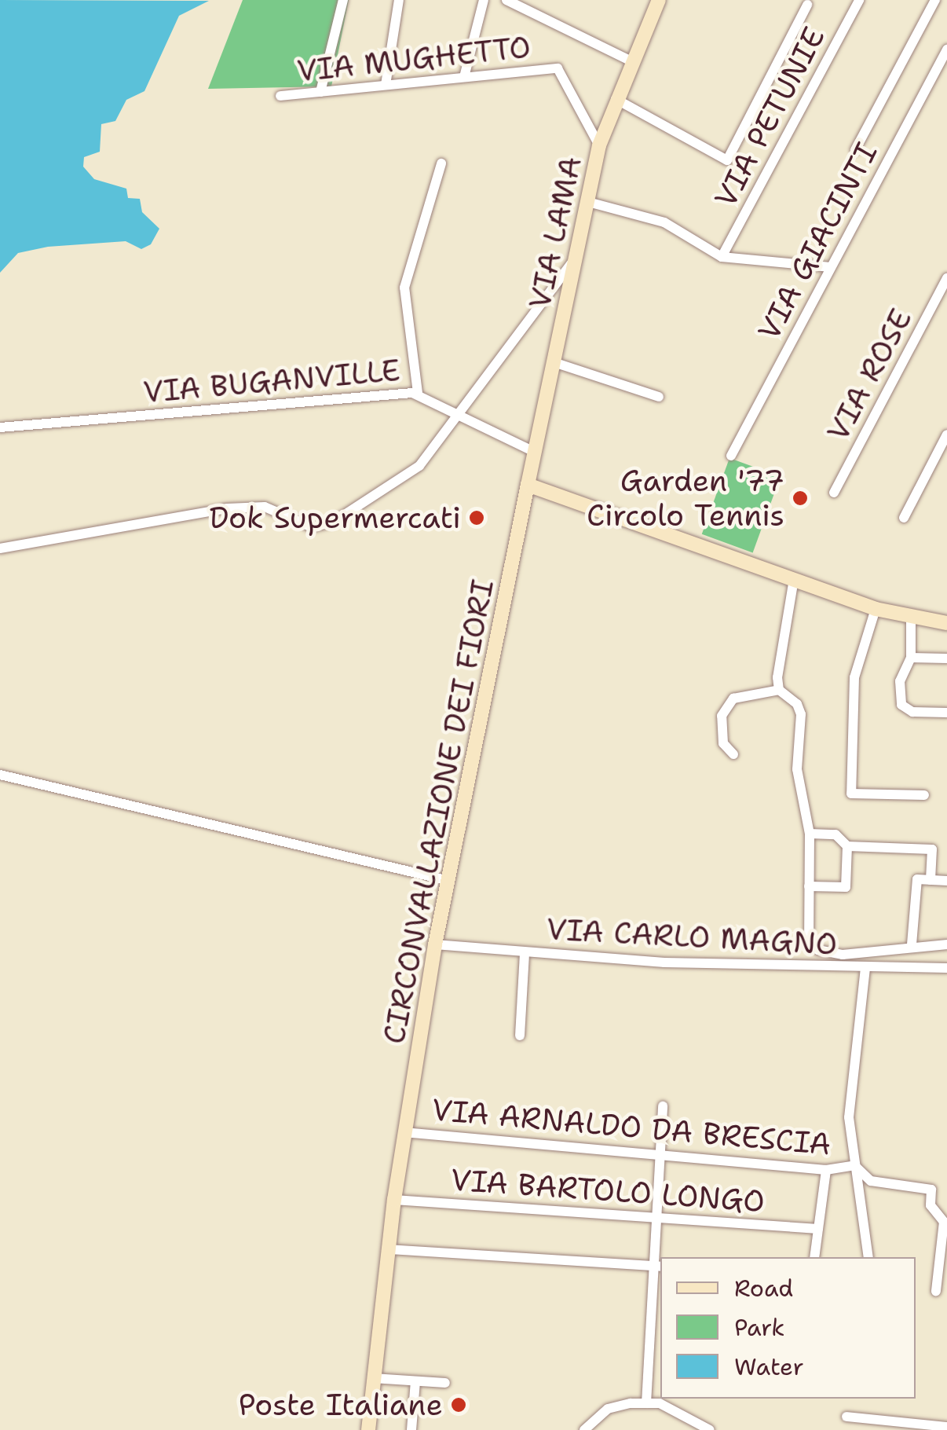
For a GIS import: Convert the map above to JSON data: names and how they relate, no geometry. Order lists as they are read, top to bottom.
{
  "streets": {
    "street": [
      "VIA MUGHETTO",
      "VIA PETUNIE",
      "VIA LAMA",
      "VIA GIACINTI",
      "VIA ROSE",
      "VIA BUGANVILLE",
      "CIRCONVALLAZIONE DEI FIORI",
      "VIA CARLO MAGNO",
      "VIA ARNALDO DA BRESCIA",
      "VIA BARTOLO LONGO"
    ]
  },
  "crossings": [
    ["VIA MUGHETTO", "VIA LAMA"],
    ["VIA LAMA", "VIA BUGANVILLE"],
    ["VIA LAMA", "CIRCONVALLAZIONE DEI FIORI"],
    ["CIRCONVALLAZIONE DEI FIORI", "VIA CARLO MAGNO"],
    ["CIRCONVALLAZIONE DEI FIORI", "VIA ARNALDO DA BRESCIA"],
    ["CIRCONVALLAZIONE DEI FIORI", "VIA BARTOLO LONGO"]
  ],
  "places": ["Garden '77 Circolo Tennis", "Dok Supermercati", "Poste Italiane"],
  "legend": ["Road", "Park", "Water"]
}
